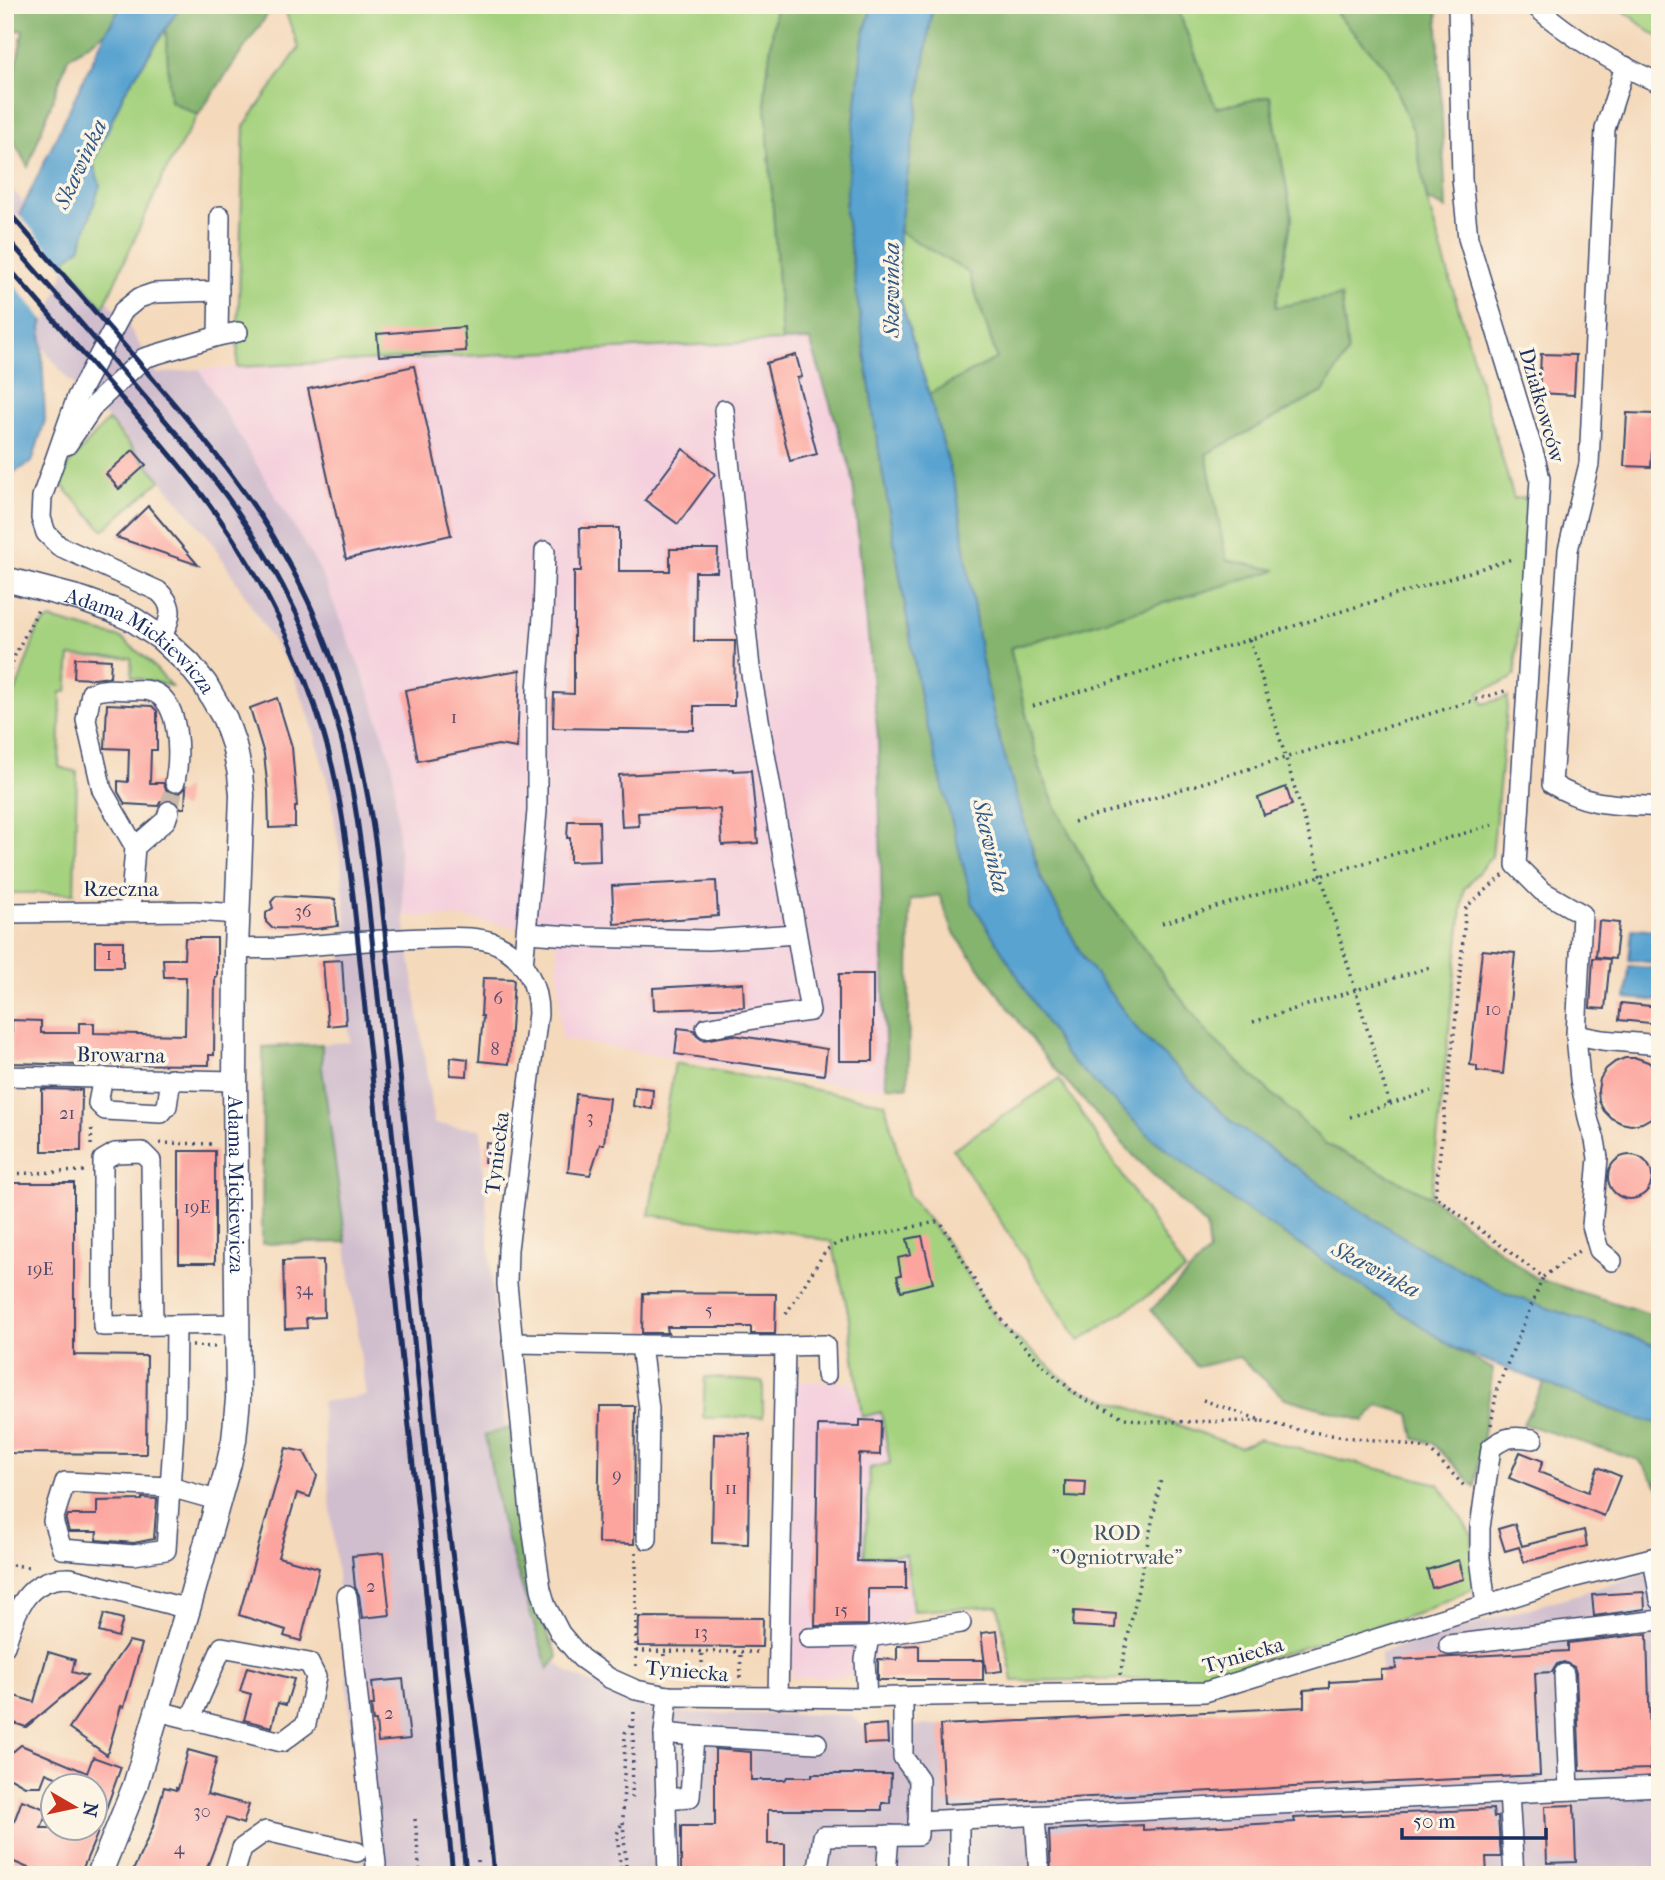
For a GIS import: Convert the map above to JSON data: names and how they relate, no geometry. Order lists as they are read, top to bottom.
{
  "streets": {
    "main road": ["Adama Mickiewicza"],
    "street": [
      "Działkowców",
      "Rzeczna",
      "Browarna",
      "Tyniecka"
    ]
  },
  "crossings": [
    ["Adama Mickiewicza", "Rzeczna"],
    ["Adama Mickiewicza", "Browarna"],
    ["Adama Mickiewicza", "Tyniecka"]
  ],
  "water": ["Skawinka"],
  "parks": ["ROD \"Ogniotrwałe\""],
  "house_numbers": [
    "1",
    "36",
    "1",
    "6",
    "10",
    "8",
    "21",
    "3",
    "19E",
    "19E",
    "34",
    "5",
    "9",
    "11",
    "2",
    "15",
    "13",
    "2",
    "30",
    "4"
  ],
  "scale_bar": "50 m",
  "north": "right"
}
